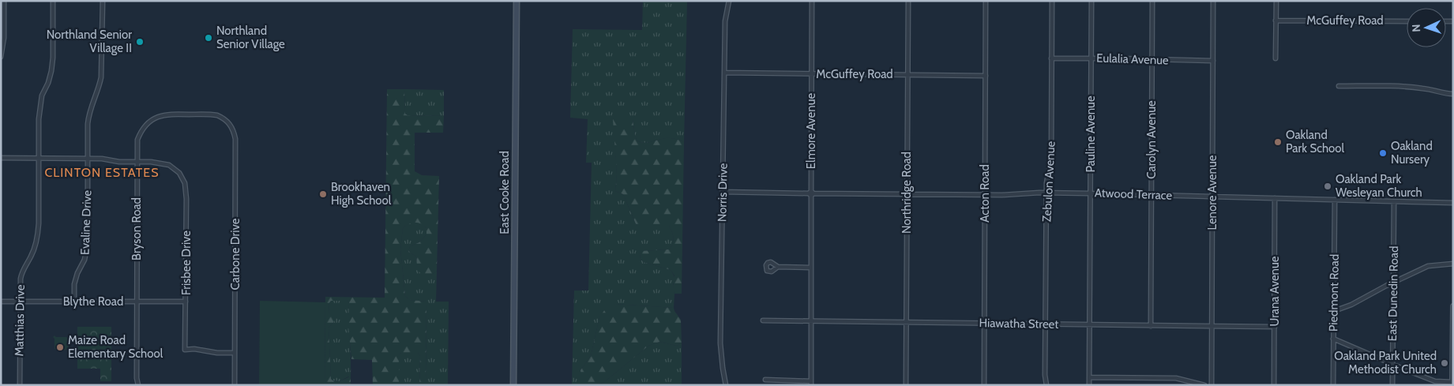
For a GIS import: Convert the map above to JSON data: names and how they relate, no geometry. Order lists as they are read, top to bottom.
{
  "streets": {
    "main road": ["East Cooke Road"],
    "street": [
      "McGuffey Road",
      "Eulalia Avenue",
      "Elmore Avenue",
      "Pauline Avenue",
      "Carolyn Avenue",
      "Zebulon Avenue",
      "Norris Drive",
      "Northridge Road",
      "Lenore Avenue",
      "Acton Road",
      "Atwood Terrace",
      "Evaline Drive",
      "Bryson Road",
      "Carbone Drive",
      "Frisbee Drive",
      "Urana Avenue",
      "Piedmont Road",
      "East Dunedin Road",
      "Blythe Road",
      "Matthias Drive",
      "Hiawatha Street"
    ]
  },
  "crossings": [
    ["McGuffey Road", "Elmore Avenue"],
    ["McGuffey Road", "Norris Drive"],
    ["McGuffey Road", "Northridge Road"],
    ["McGuffey Road", "Acton Road"],
    ["Eulalia Avenue", "Pauline Avenue"],
    ["Eulalia Avenue", "Carolyn Avenue"],
    ["Eulalia Avenue", "Zebulon Avenue"],
    ["Eulalia Avenue", "Lenore Avenue"],
    ["Elmore Avenue", "Atwood Terrace"],
    ["Elmore Avenue", "Hiawatha Street"],
    ["Pauline Avenue", "Atwood Terrace"],
    ["Pauline Avenue", "Hiawatha Street"],
    ["Carolyn Avenue", "Atwood Terrace"],
    ["Carolyn Avenue", "Hiawatha Street"],
    ["Zebulon Avenue", "Atwood Terrace"],
    ["Zebulon Avenue", "Hiawatha Street"],
    ["Norris Drive", "Atwood Terrace"],
    ["Northridge Road", "Atwood Terrace"],
    ["Northridge Road", "Hiawatha Street"],
    ["Lenore Avenue", "Atwood Terrace"],
    ["Lenore Avenue", "Hiawatha Street"],
    ["Acton Road", "Atwood Terrace"],
    ["Acton Road", "Hiawatha Street"],
    ["Atwood Terrace", "Urana Avenue"],
    ["Atwood Terrace", "Piedmont Road"],
    ["Atwood Terrace", "East Dunedin Road"],
    ["Evaline Drive", "Frisbee Drive"],
    ["Evaline Drive", "Blythe Road"],
    ["Bryson Road", "Carbone Drive"],
    ["Bryson Road", "Frisbee Drive"],
    ["Bryson Road", "Blythe Road"],
    ["Carbone Drive", "Frisbee Drive"],
    ["Frisbee Drive", "Blythe Road"],
    ["Frisbee Drive", "Matthias Drive"],
    ["Urana Avenue", "Hiawatha Street"],
    ["Blythe Road", "Matthias Drive"]
  ],
  "districts": ["CLINTON ESTATES"],
  "places": [
    "Northland Senior Village",
    "Northland Senior Village II",
    "Oakland Park School",
    "Oakland Nursery",
    "Oakland Park Wesleyan Church",
    "Brookhaven High School",
    "Maize Road Elementary School",
    "Oakland Park United Methodist Church"
  ],
  "north": "left"
}
